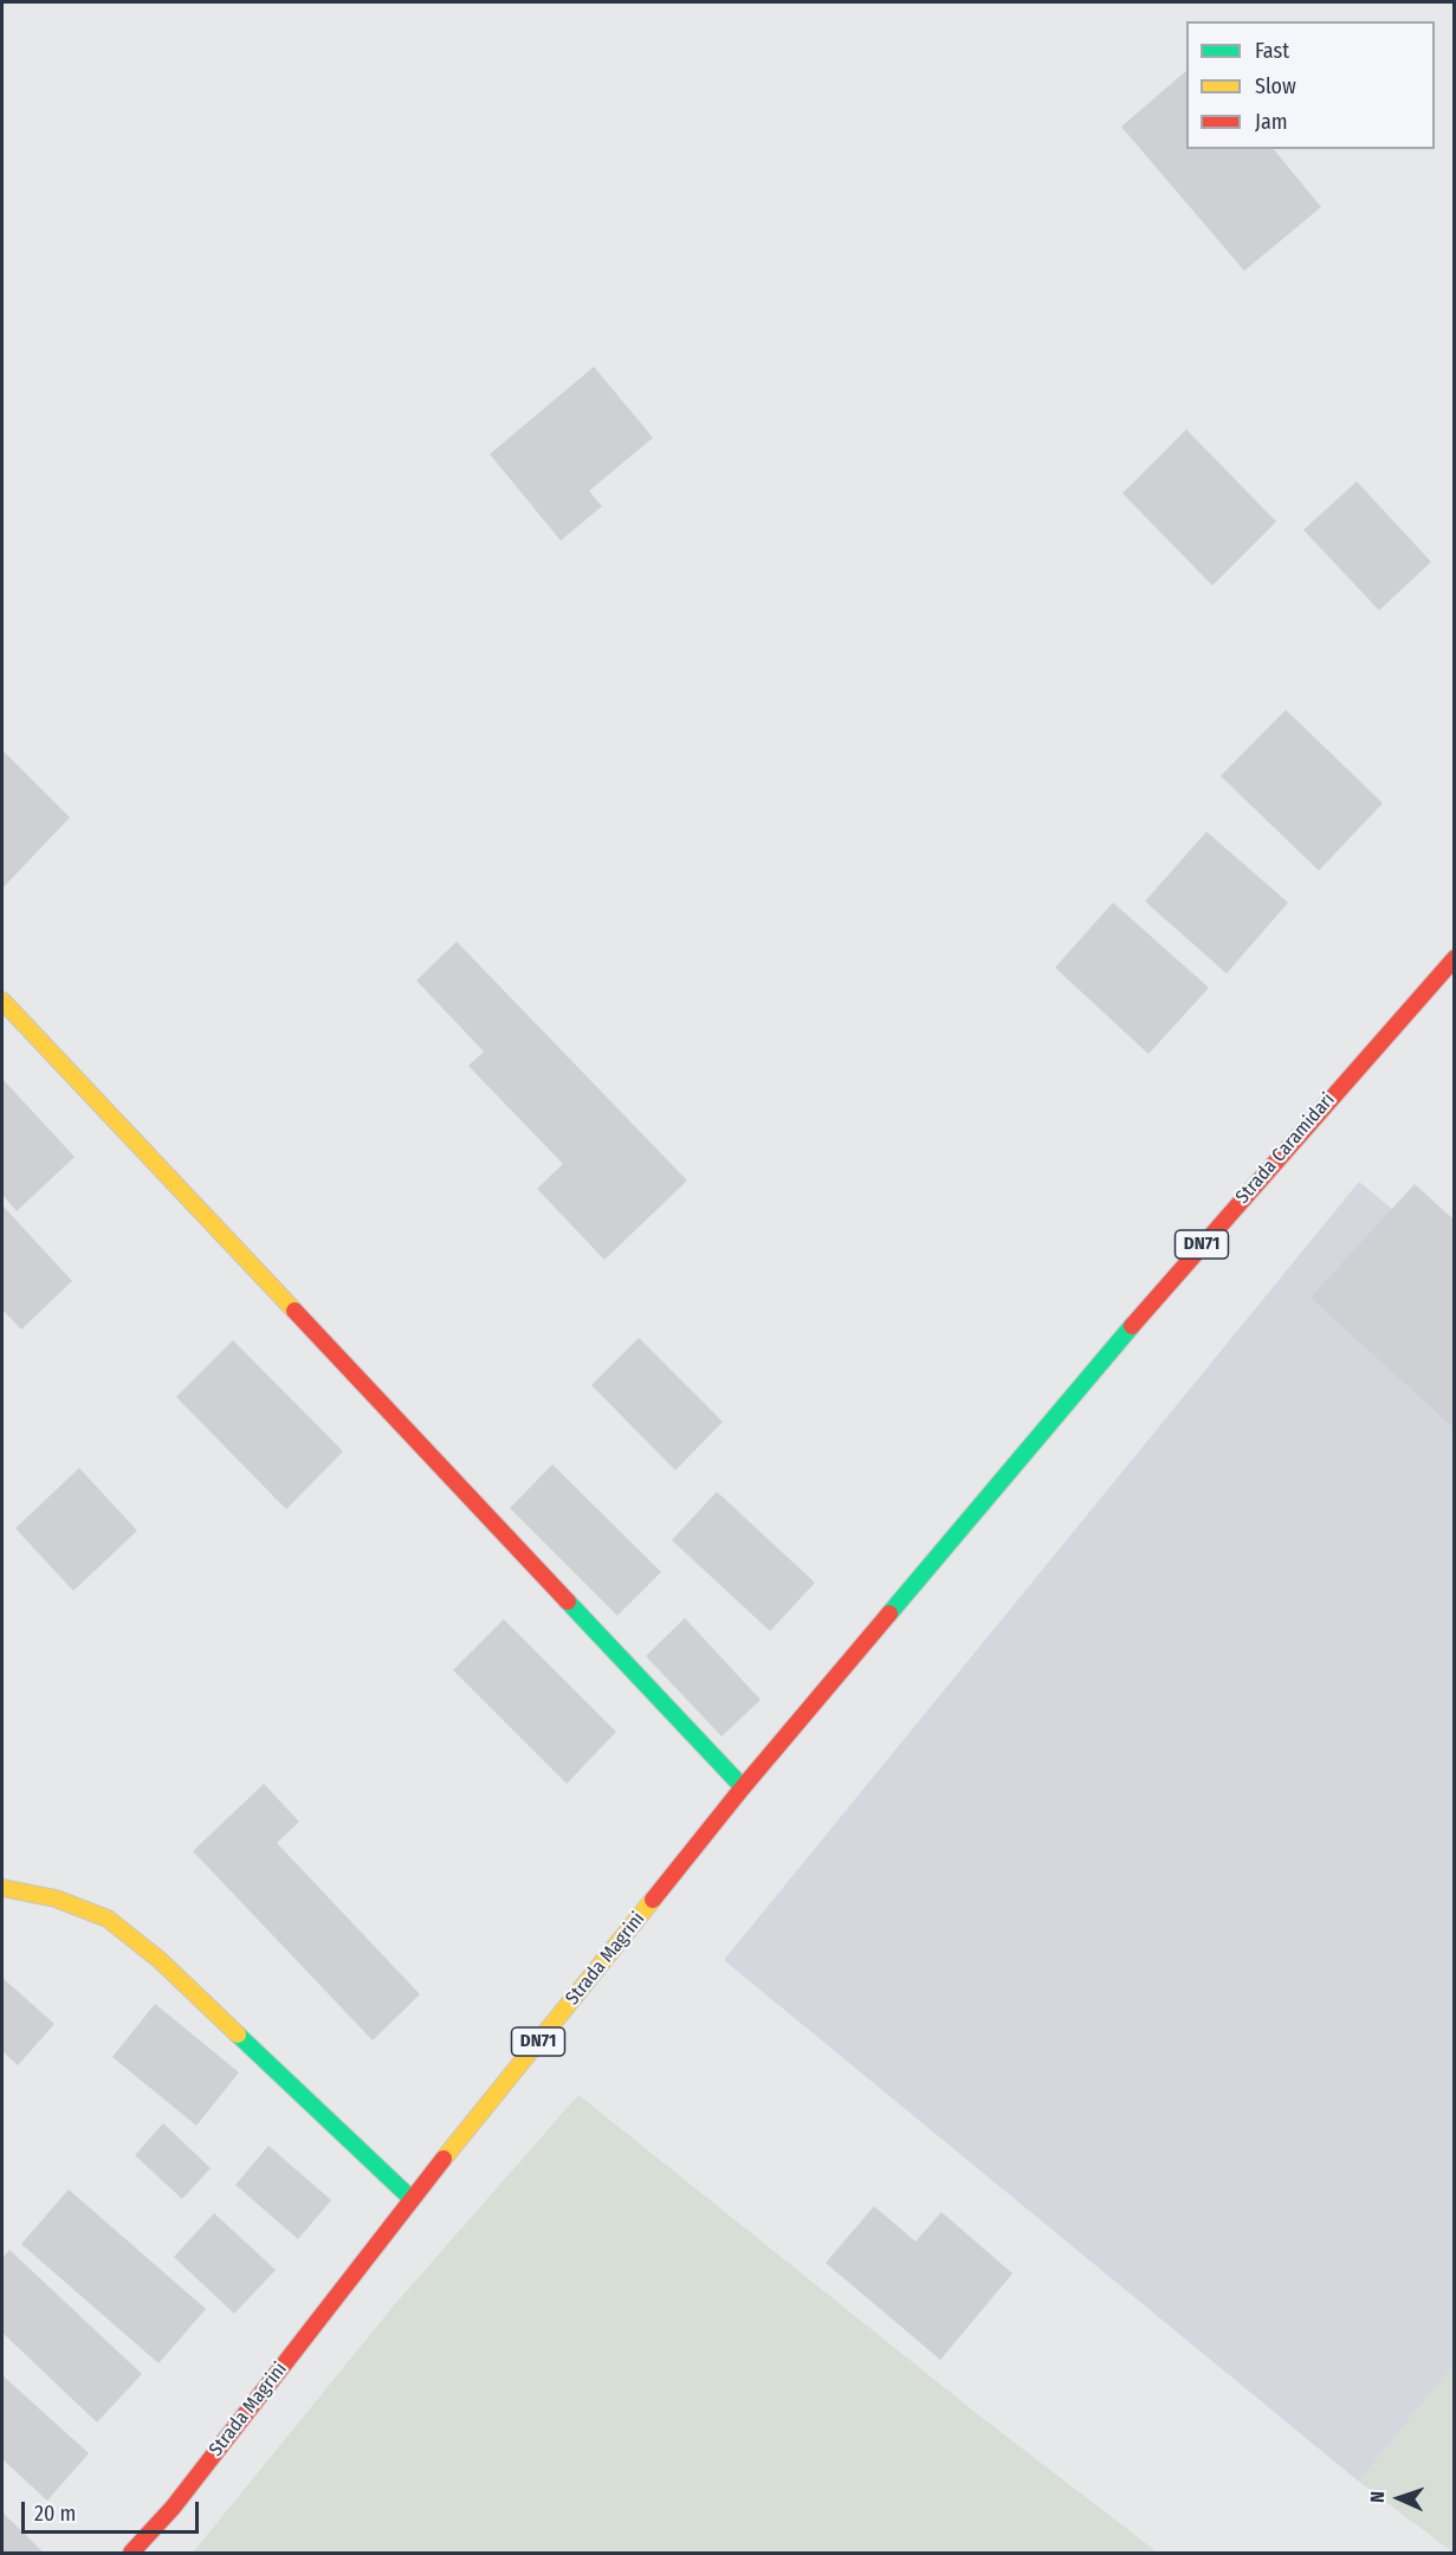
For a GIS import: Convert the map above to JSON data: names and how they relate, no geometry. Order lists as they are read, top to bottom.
{
  "streets": {
    "main road": ["Strada Caramidari", "DN71", "Strada Magrini"]
  },
  "crossings": [
    ["Strada Caramidari", "Strada Magrini"]
  ],
  "legend": ["Fast", "Slow", "Jam"],
  "scale_bar": "20 m",
  "north": "left"
}
